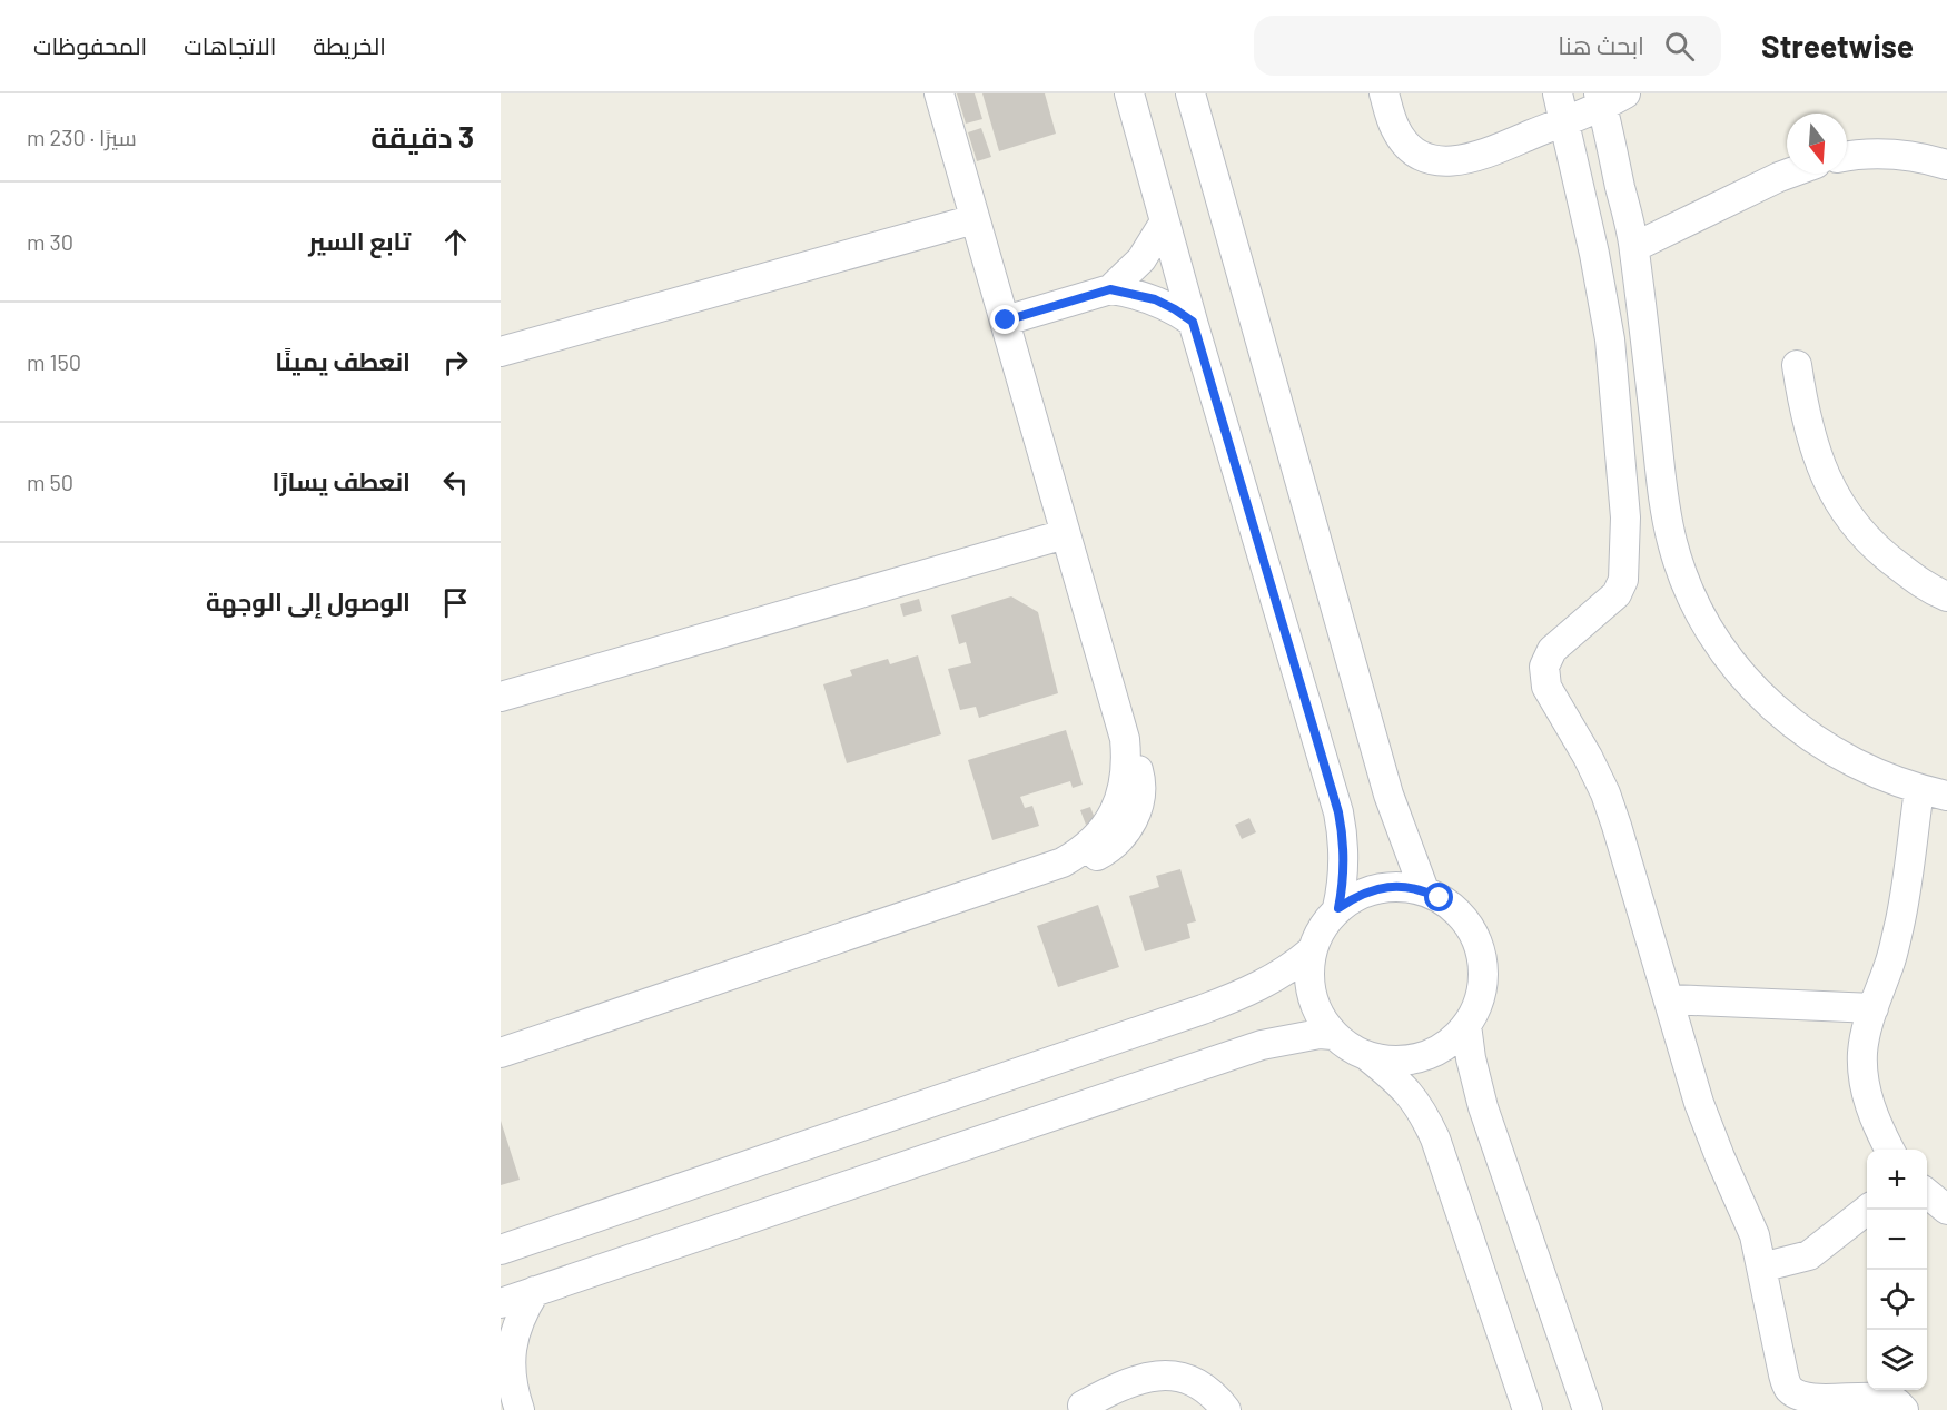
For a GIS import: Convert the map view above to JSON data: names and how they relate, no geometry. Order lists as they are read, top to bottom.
{
  "north": "bottom",
  "page": {
    "header": "Streetwise",
    "search": "ابحث هنا",
    "nav": ["الخريطة", "الاتجاهات", "المحفوظات"],
    "heading": ["3 دقيقة", "سيرًا · 230 m"],
    "list": [
      ["تابع السير", "30 m"],
      ["انعطف يمينًا", "150 m"],
      ["انعطف يسارًا", "50 m"],
      "الوصول إلى الوجهة"
    ],
    "map_buttons": ["+", "−"]
  }
}
